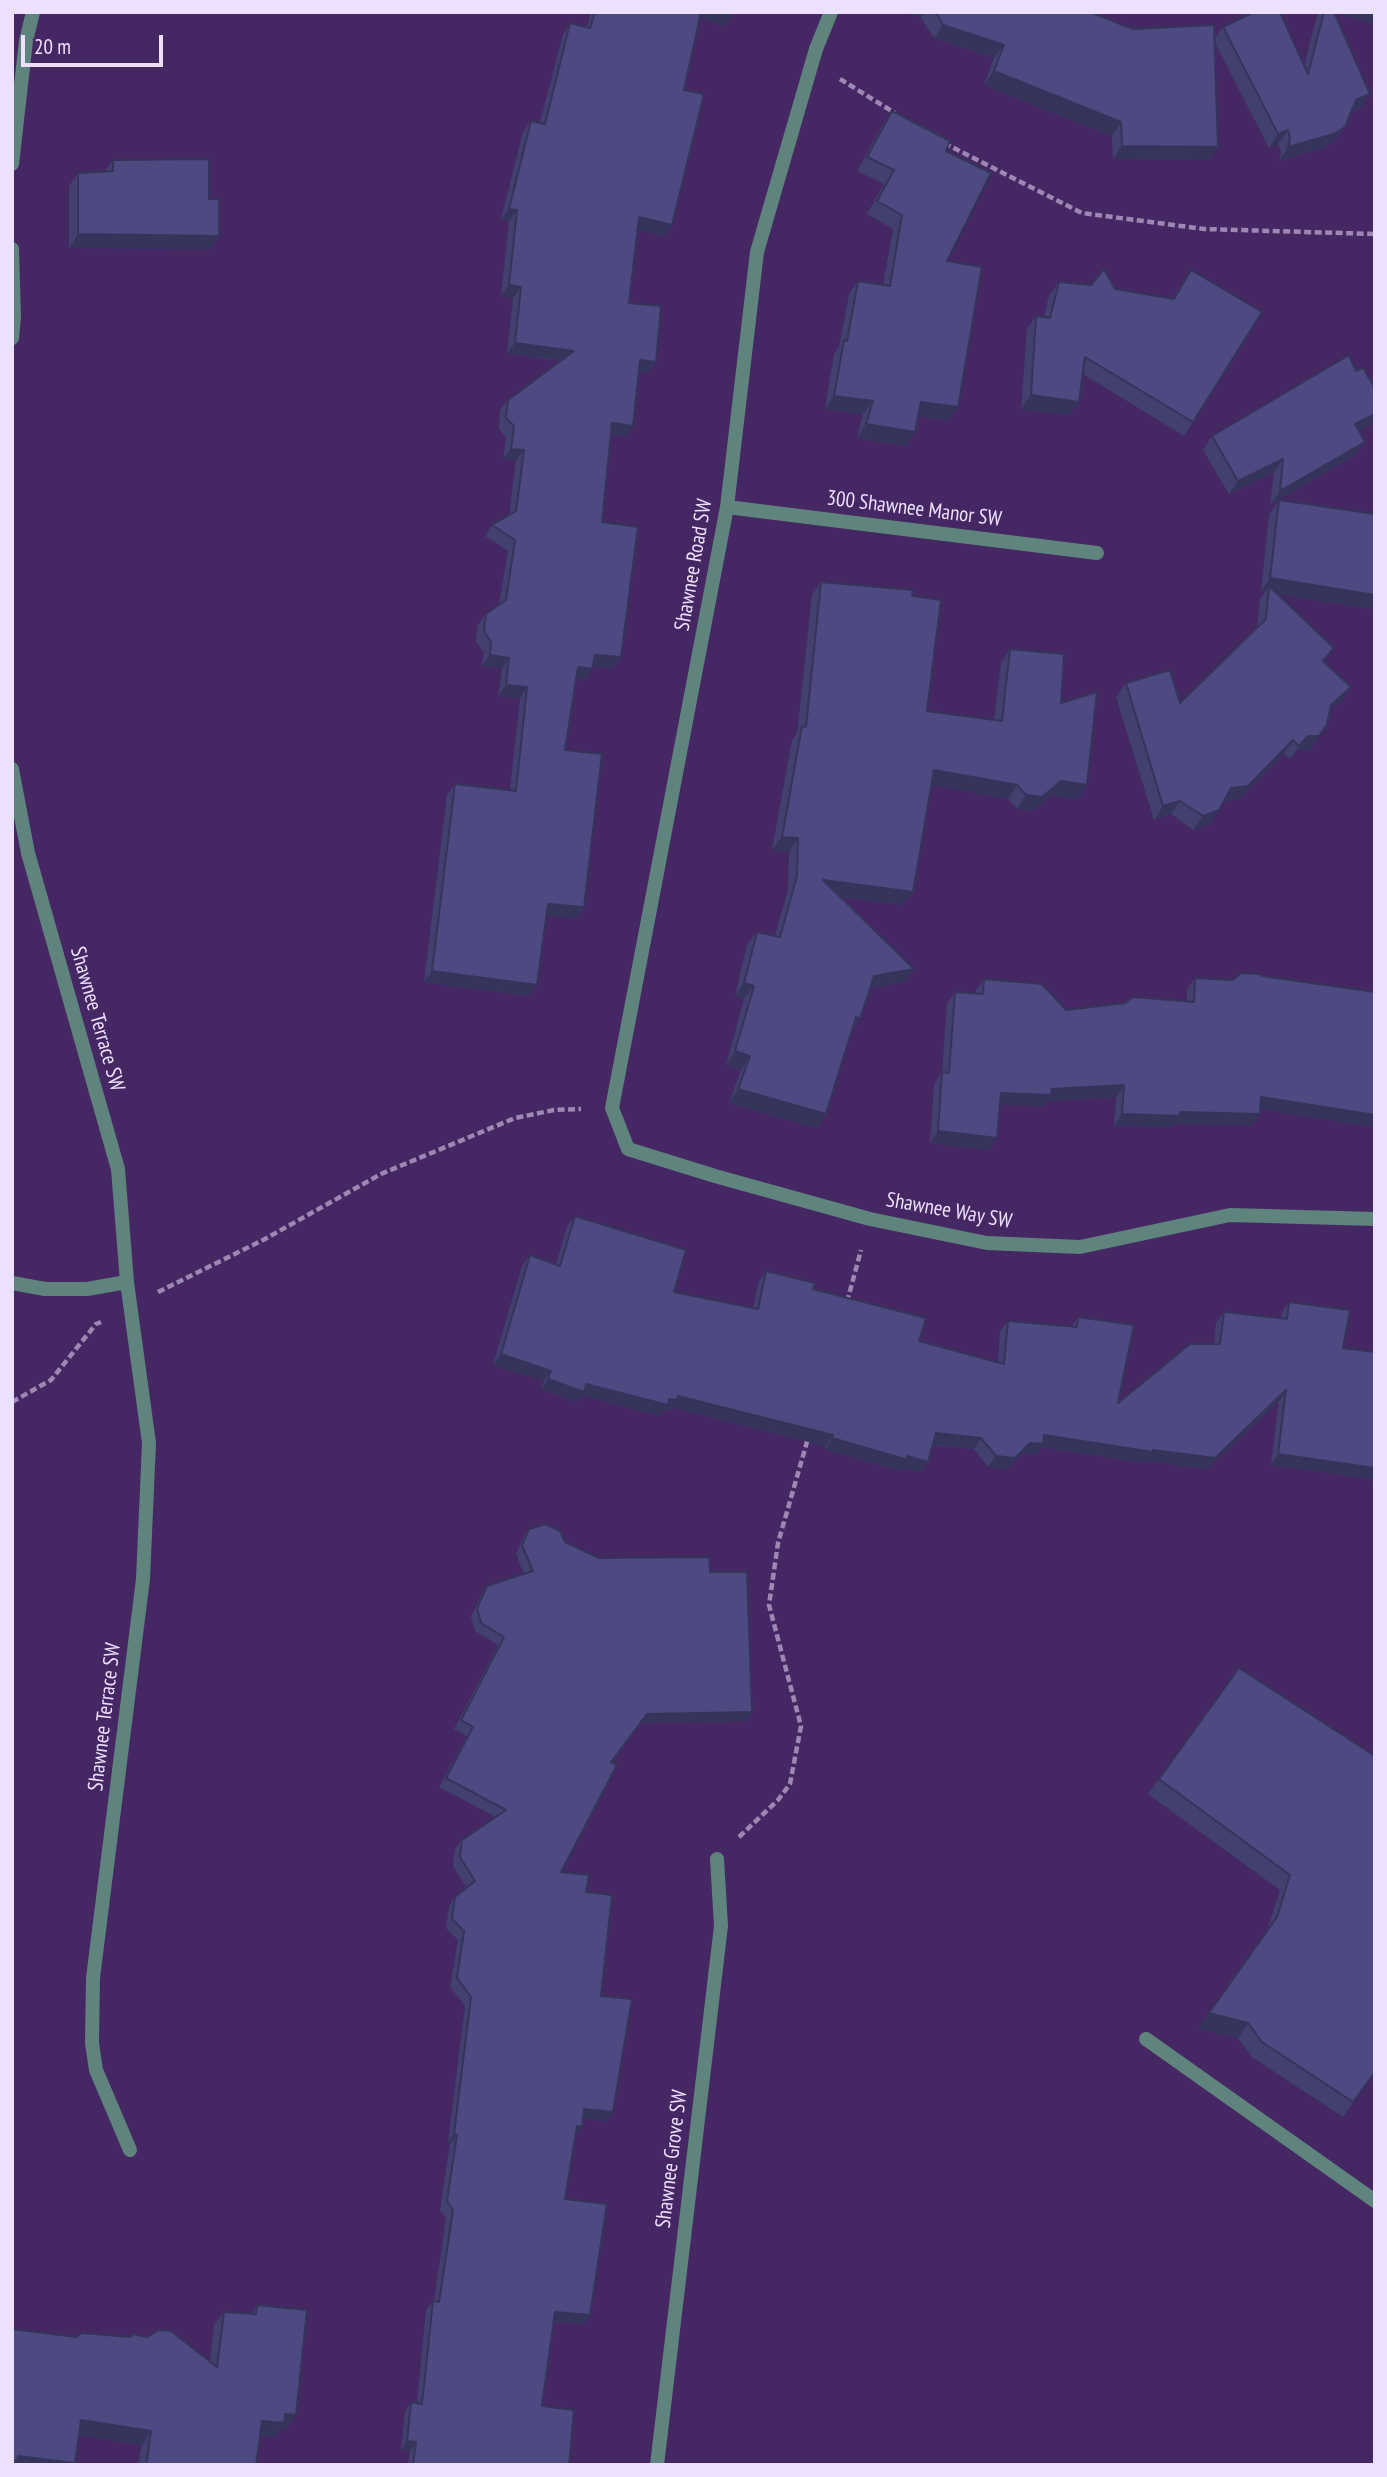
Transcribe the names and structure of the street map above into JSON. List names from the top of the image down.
{
  "streets": {
    "street": [
      "300 Shawnee Manor SW",
      "Shawnee Road SW",
      "Shawnee Terrace SW",
      "Shawnee Way SW",
      "Shawnee Grove SW"
    ]
  },
  "crossings": [
    ["300 Shawnee Manor SW", "Shawnee Road SW"],
    ["Shawnee Road SW", "Shawnee Way SW"]
  ],
  "scale_bar": "20 m"
}
